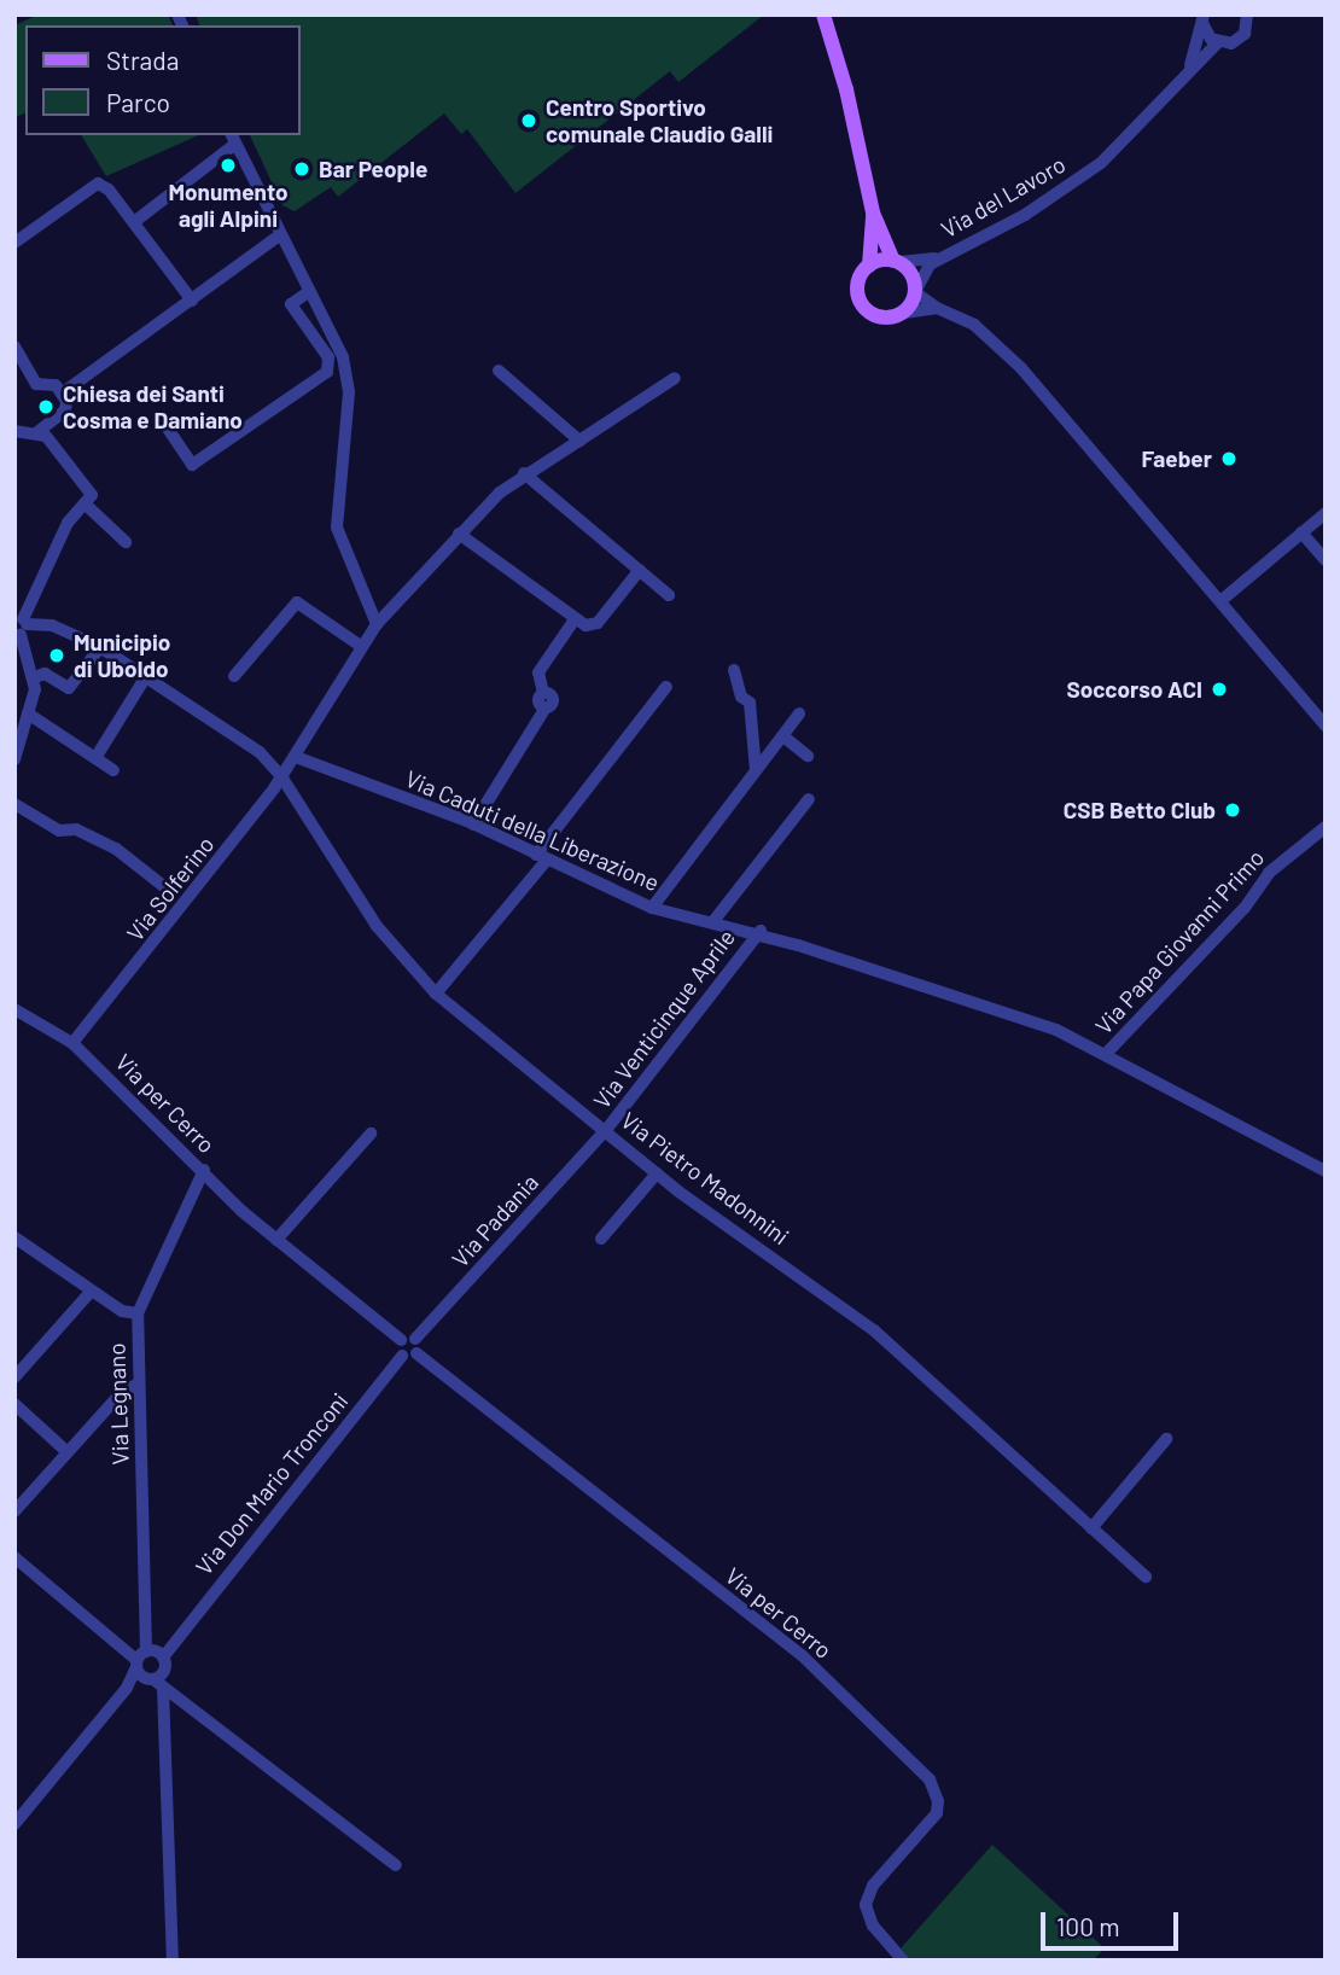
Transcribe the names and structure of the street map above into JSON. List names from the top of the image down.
{
  "streets": {
    "street": [
      "Via del Lavoro",
      "Via Caduti della Liberazione",
      "Via Solferino",
      "Via Papa Giovanni Primo",
      "Via Venticinque Aprile",
      "Via per Cerro",
      "Via Pietro Madonnini",
      "Via Padania",
      "Via Legnano",
      "Via Don Mario Tronconi"
    ]
  },
  "crossings": [
    ["Via Caduti della Liberazione", "Via Solferino"],
    ["Via Caduti della Liberazione", "Via Papa Giovanni Primo"],
    ["Via Caduti della Liberazione", "Via Venticinque Aprile"],
    ["Via Solferino", "Via per Cerro"],
    ["Via Solferino", "Via Pietro Madonnini"],
    ["Via Venticinque Aprile", "Via Pietro Madonnini"],
    ["Via Venticinque Aprile", "Via Padania"],
    ["Via per Cerro", "Via Legnano"],
    ["Via Pietro Madonnini", "Via Padania"],
    ["Via Legnano", "Via Don Mario Tronconi"]
  ],
  "places": [
    "Centro Sportivo comunale Claudio Galli",
    "Monumento agli Alpini",
    "Bar People",
    "Chiesa dei Santi Cosma e Damiano",
    "Faeber",
    "Municipio di Uboldo",
    "Soccorso ACI",
    "CSB Betto Club"
  ],
  "legend": ["Strada", "Parco"],
  "scale_bar": "100 m"
}
